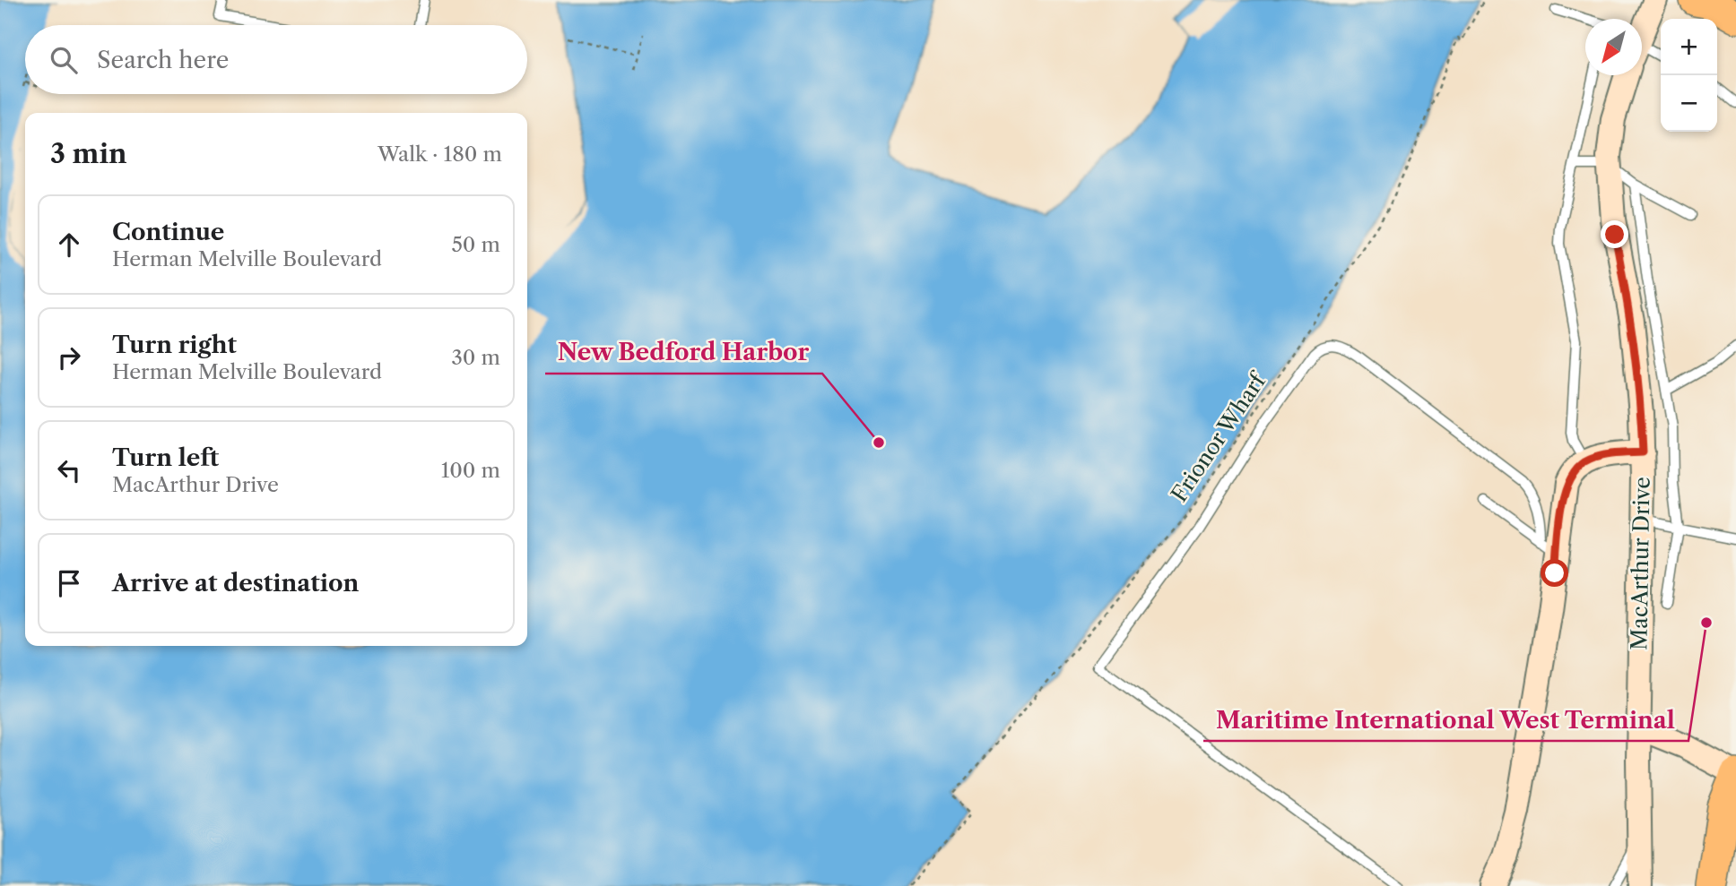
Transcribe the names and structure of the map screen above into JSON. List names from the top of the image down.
{
  "streets": {
    "street": ["MacArthur Drive"],
    "path": ["Frionor Wharf"]
  },
  "places": ["New Bedford Harbor", "Maritime International West Terminal"],
  "north": "bottom left",
  "page": {
    "map_buttons": ["+", "−"],
    "search": "Search here",
    "heading": ["3 min", "Walk · 180 m"],
    "list": [
      ["Continue", "Herman Melville Boulevard", "50 m"],
      ["Turn right", "Herman Melville Boulevard", "30 m"],
      ["Turn left", "MacArthur Drive", "100 m"],
      "Arrive at destination"
    ]
  }
}
